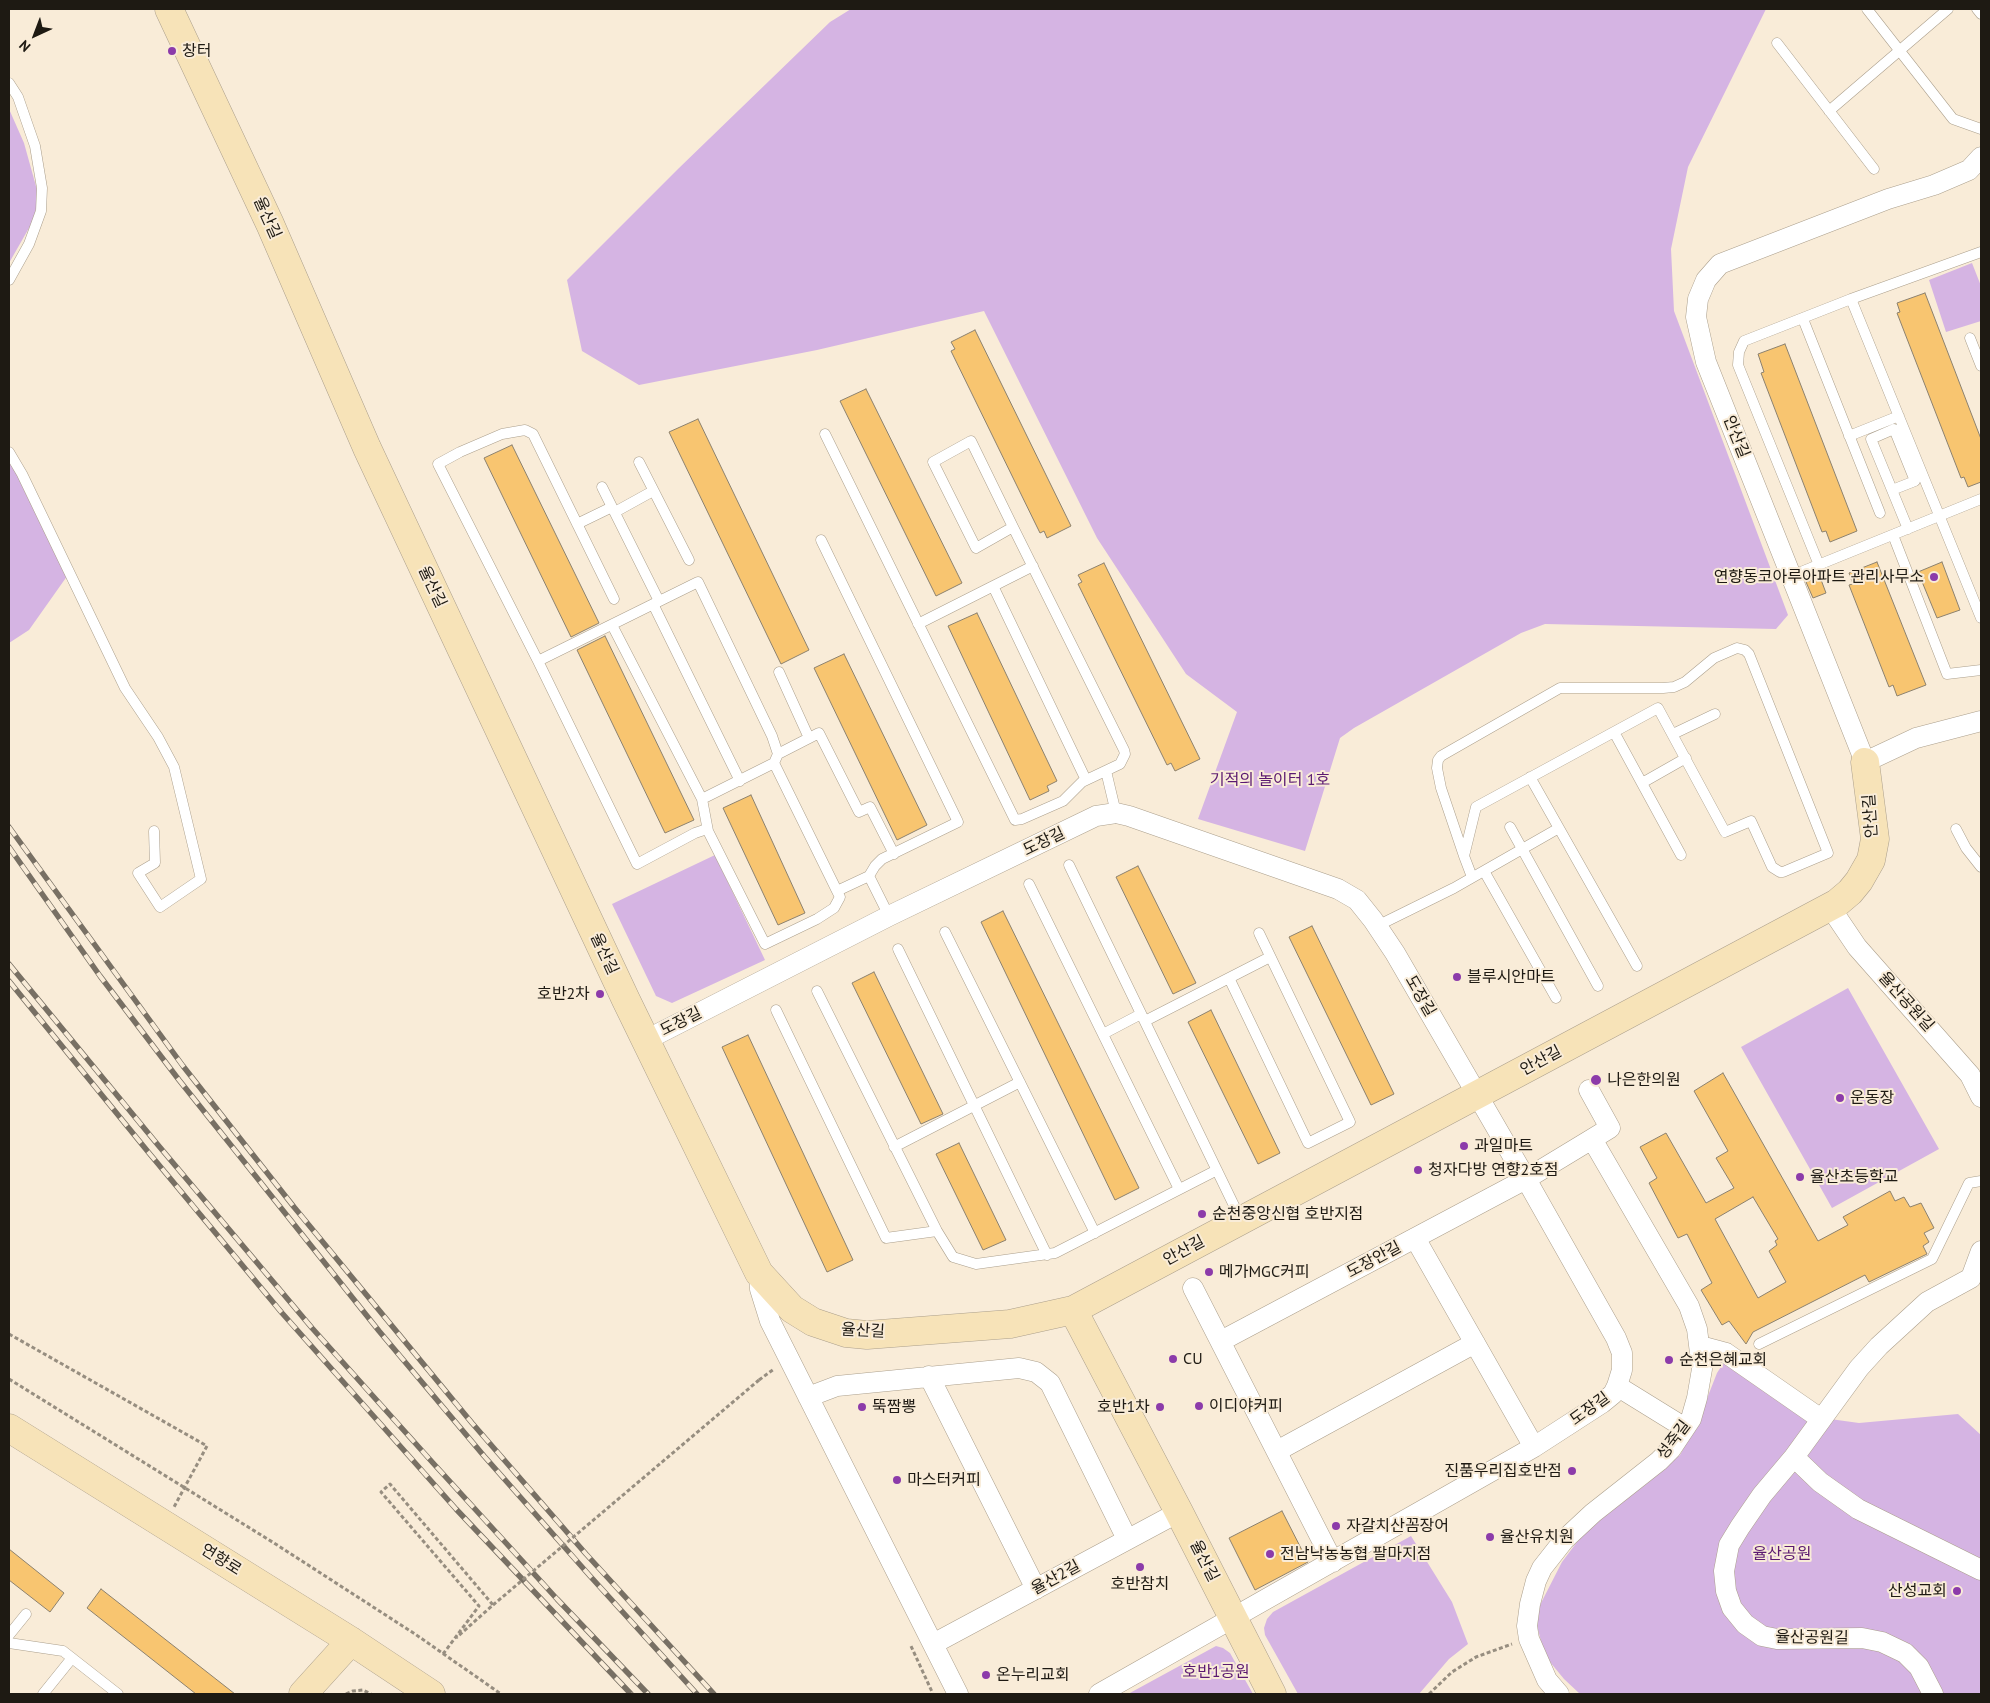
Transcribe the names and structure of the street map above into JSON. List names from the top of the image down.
{
  "streets": {
    "street": [
      "율산길",
      "안산길",
      "도장길",
      "율산공원길",
      "도장안길",
      "성죽길",
      "연향로",
      "율산2길"
    ]
  },
  "crossings": [
    ["율산길", "안산길"],
    ["율산길", "도장길"],
    ["율산길", "율산2길"],
    ["안산길", "도장길"],
    ["안산길", "율산공원길"],
    ["도장길", "도장안길"]
  ],
  "parks": ["기적의 놀이터 1호", "율산공원", "호반1공원"],
  "places": [
    "창터",
    "연향동코아루아파트 관리사무소",
    "블루시안마트",
    "호반2차",
    "나은한의원",
    "운동장",
    "과일마트",
    "청자다방 연향2호점",
    "율산초등학교",
    "순천중앙신협 호반지점",
    "메가MGC커피",
    "CU",
    "순천은혜교회",
    "이디야커피",
    "뚝짬뽕",
    "호반1차",
    "진품우리집호반점",
    "마스터커피",
    "자갈치산꼼장어",
    "율산유치원",
    "전남낙농농협 팔마지점",
    "호반참치",
    "산성교회",
    "온누리교회"
  ],
  "north": "bottom left"
}
